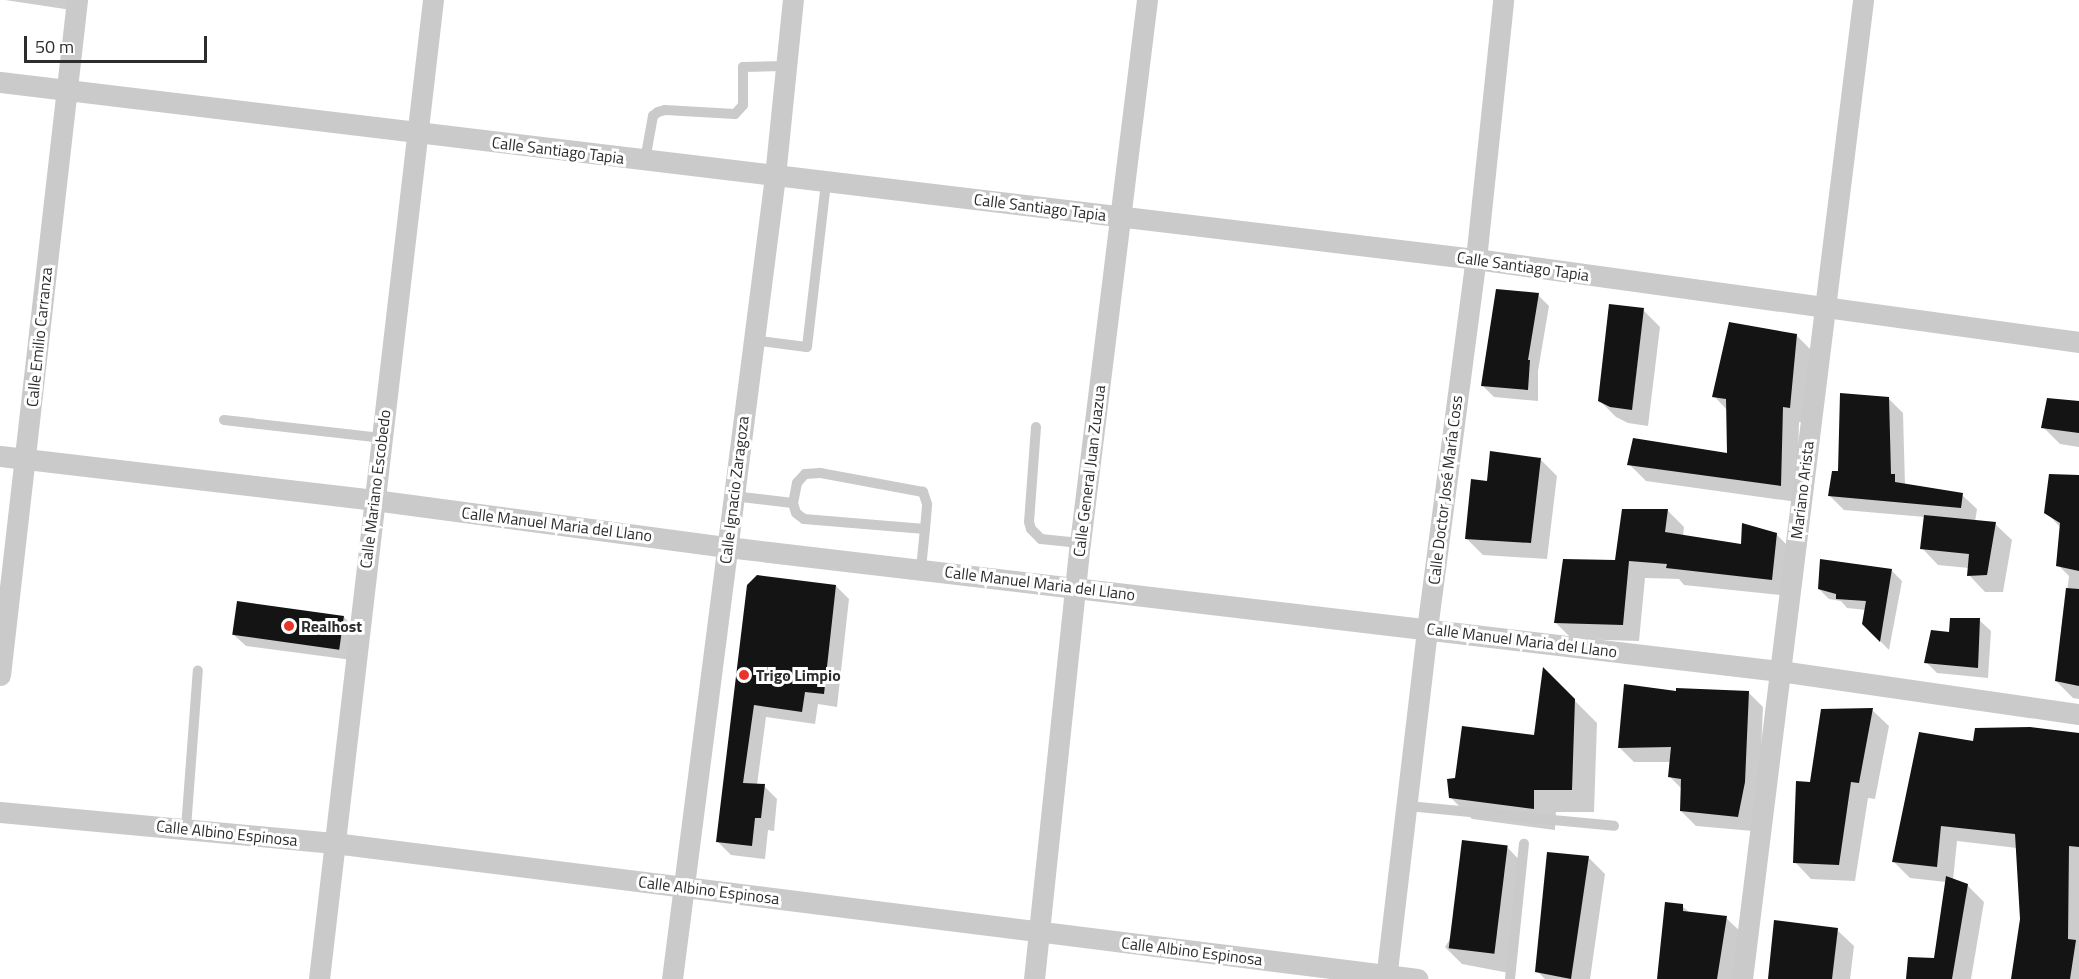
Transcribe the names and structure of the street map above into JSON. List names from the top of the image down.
{
  "streets": {
    "street": [
      "Calle Santiago Tapia",
      "Calle Emilio Carranza",
      "Calle General Juan Zuazua",
      "Calle Mariano Escobedo",
      "Calle Ignacio Zaragoza",
      "Calle Doctor José María Coss",
      "Mariano Arista",
      "Calle Manuel Maria del Llano",
      "Calle Albino Espinosa"
    ]
  },
  "crossings": [
    ["Calle Santiago Tapia", "Calle Emilio Carranza"],
    ["Calle Santiago Tapia", "Calle General Juan Zuazua"],
    ["Calle Santiago Tapia", "Calle Mariano Escobedo"],
    ["Calle Santiago Tapia", "Calle Ignacio Zaragoza"],
    ["Calle Santiago Tapia", "Calle Doctor José María Coss"],
    ["Calle Santiago Tapia", "Mariano Arista"],
    ["Calle Emilio Carranza", "Calle Manuel Maria del Llano"],
    ["Calle General Juan Zuazua", "Calle Manuel Maria del Llano"],
    ["Calle General Juan Zuazua", "Calle Albino Espinosa"],
    ["Calle Mariano Escobedo", "Calle Manuel Maria del Llano"],
    ["Calle Mariano Escobedo", "Calle Albino Espinosa"],
    ["Calle Ignacio Zaragoza", "Calle Manuel Maria del Llano"],
    ["Calle Ignacio Zaragoza", "Calle Albino Espinosa"],
    ["Calle Doctor José María Coss", "Calle Manuel Maria del Llano"],
    ["Calle Doctor José María Coss", "Calle Albino Espinosa"],
    ["Mariano Arista", "Calle Manuel Maria del Llano"]
  ],
  "places": ["Realhost", "Trigo Limpio"],
  "scale_bar": "50 m"
}
